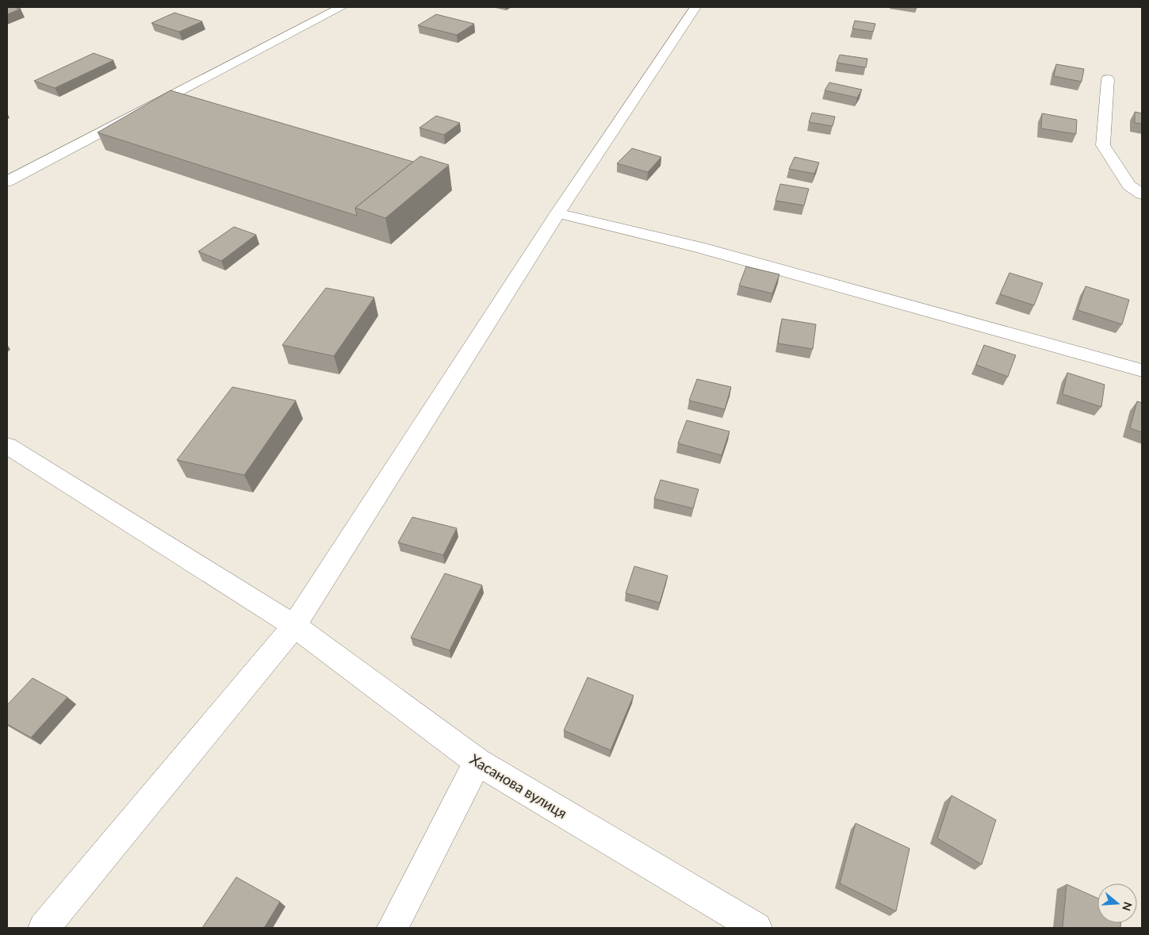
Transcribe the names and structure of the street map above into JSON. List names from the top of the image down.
{
  "streets": {
    "street": ["Хасанова вулиця"]
  },
  "north": "right"
}
